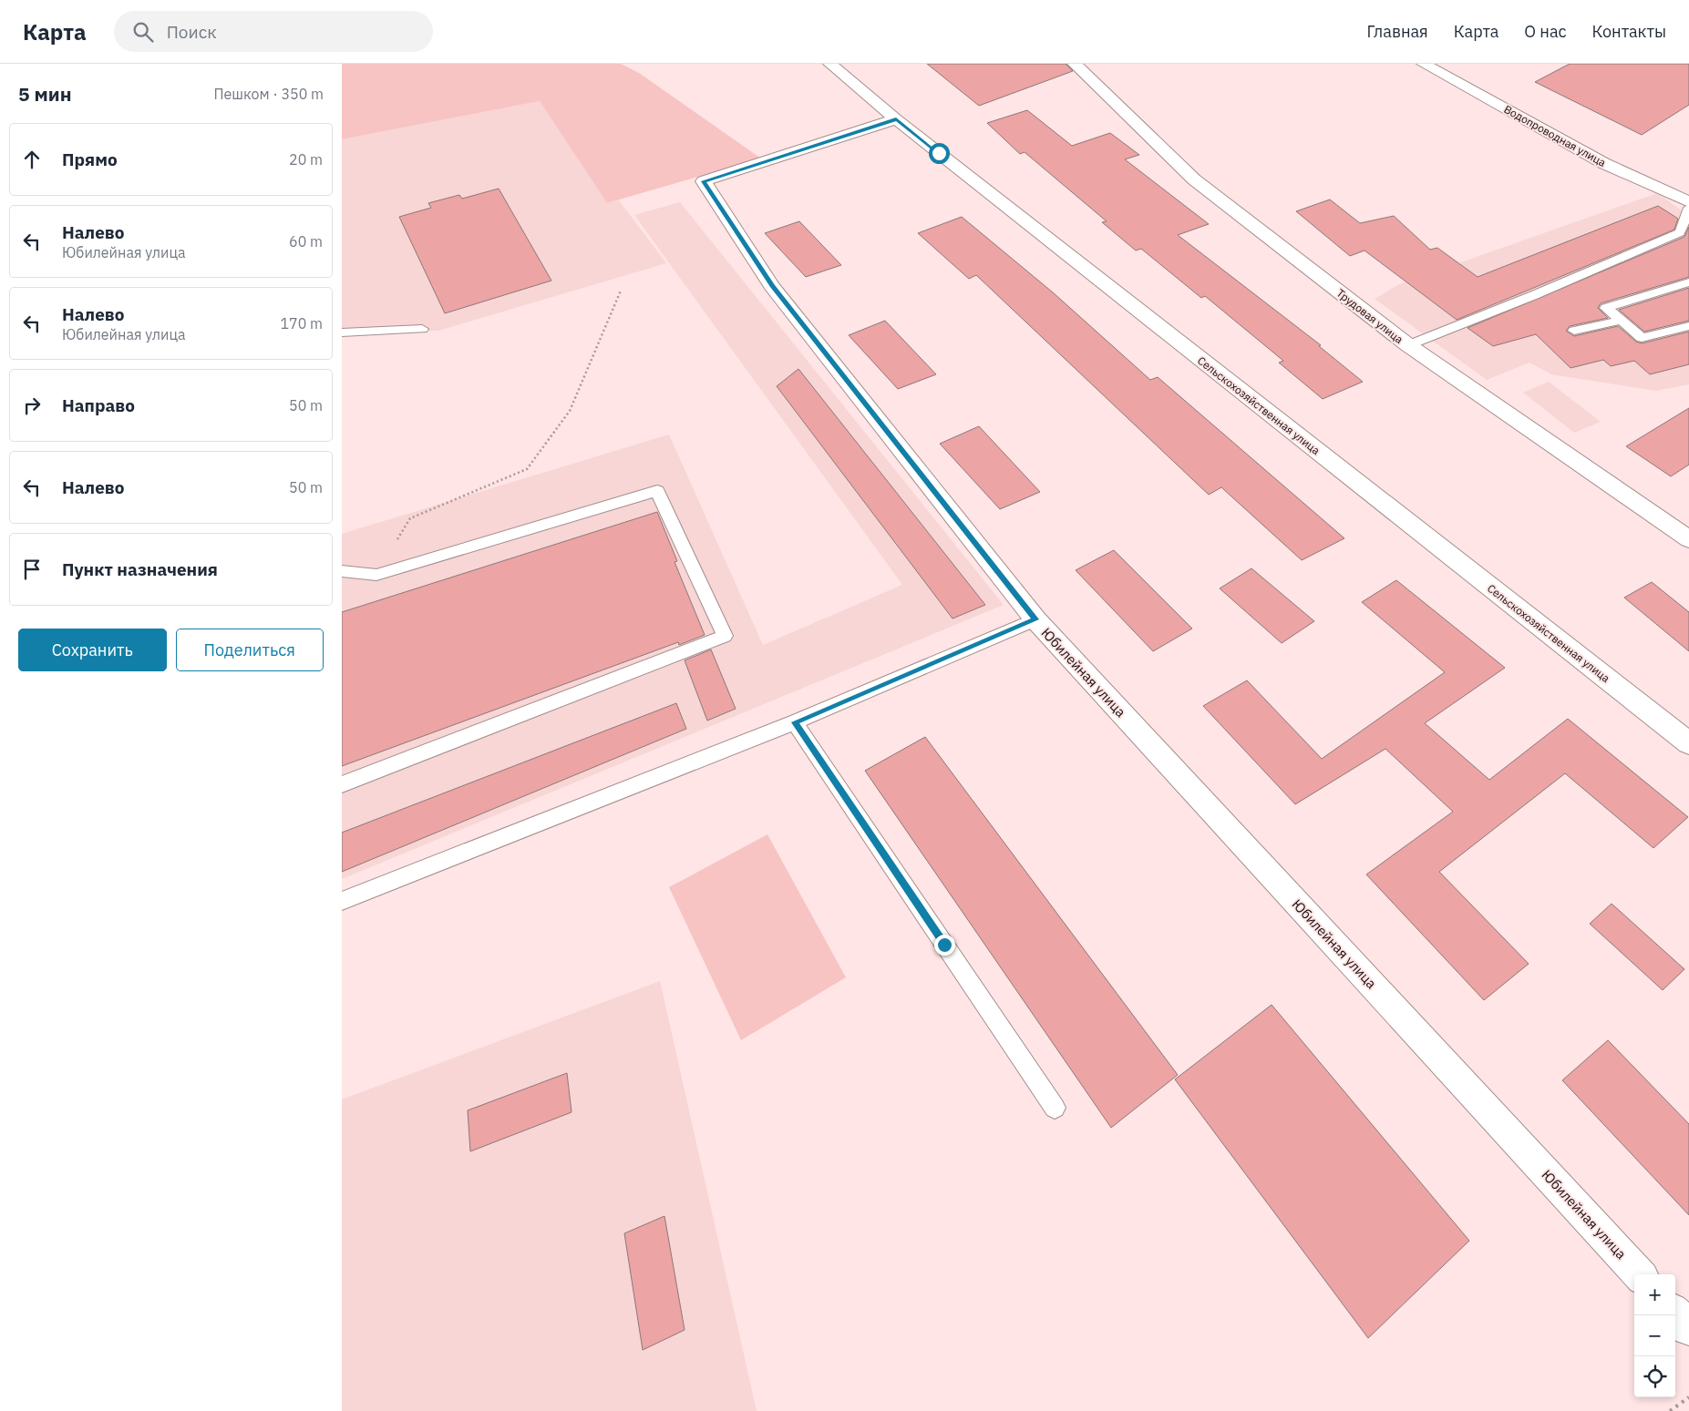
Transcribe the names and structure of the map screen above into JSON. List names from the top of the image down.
{
  "streets": {
    "street": [
      "Водопроводная улица",
      "Трудовая улица",
      "Сельскохозяйственная улица",
      "Юбилейная улица"
    ]
  },
  "crossings": [
    ["Сельскохозяйственная улица", "Юбилейная улица"]
  ],
  "page": {
    "header": "Карта",
    "search": "Поиск",
    "nav": [
      "Главная",
      "Карта",
      "О нас",
      "Контакты"
    ],
    "heading": ["5 мин", "Пешком · 350 m"],
    "list": [
      ["Прямо", "20 m"],
      ["Налево", "Юбилейная улица", "60 m"],
      ["Налево", "Юбилейная улица", "170 m"],
      ["Направо", "50 m"],
      ["Налево", "50 m"],
      "Пункт назначения"
    ],
    "buttons": ["Сохранить", "Поделиться"],
    "map_buttons": ["+", "−"]
  }
}
